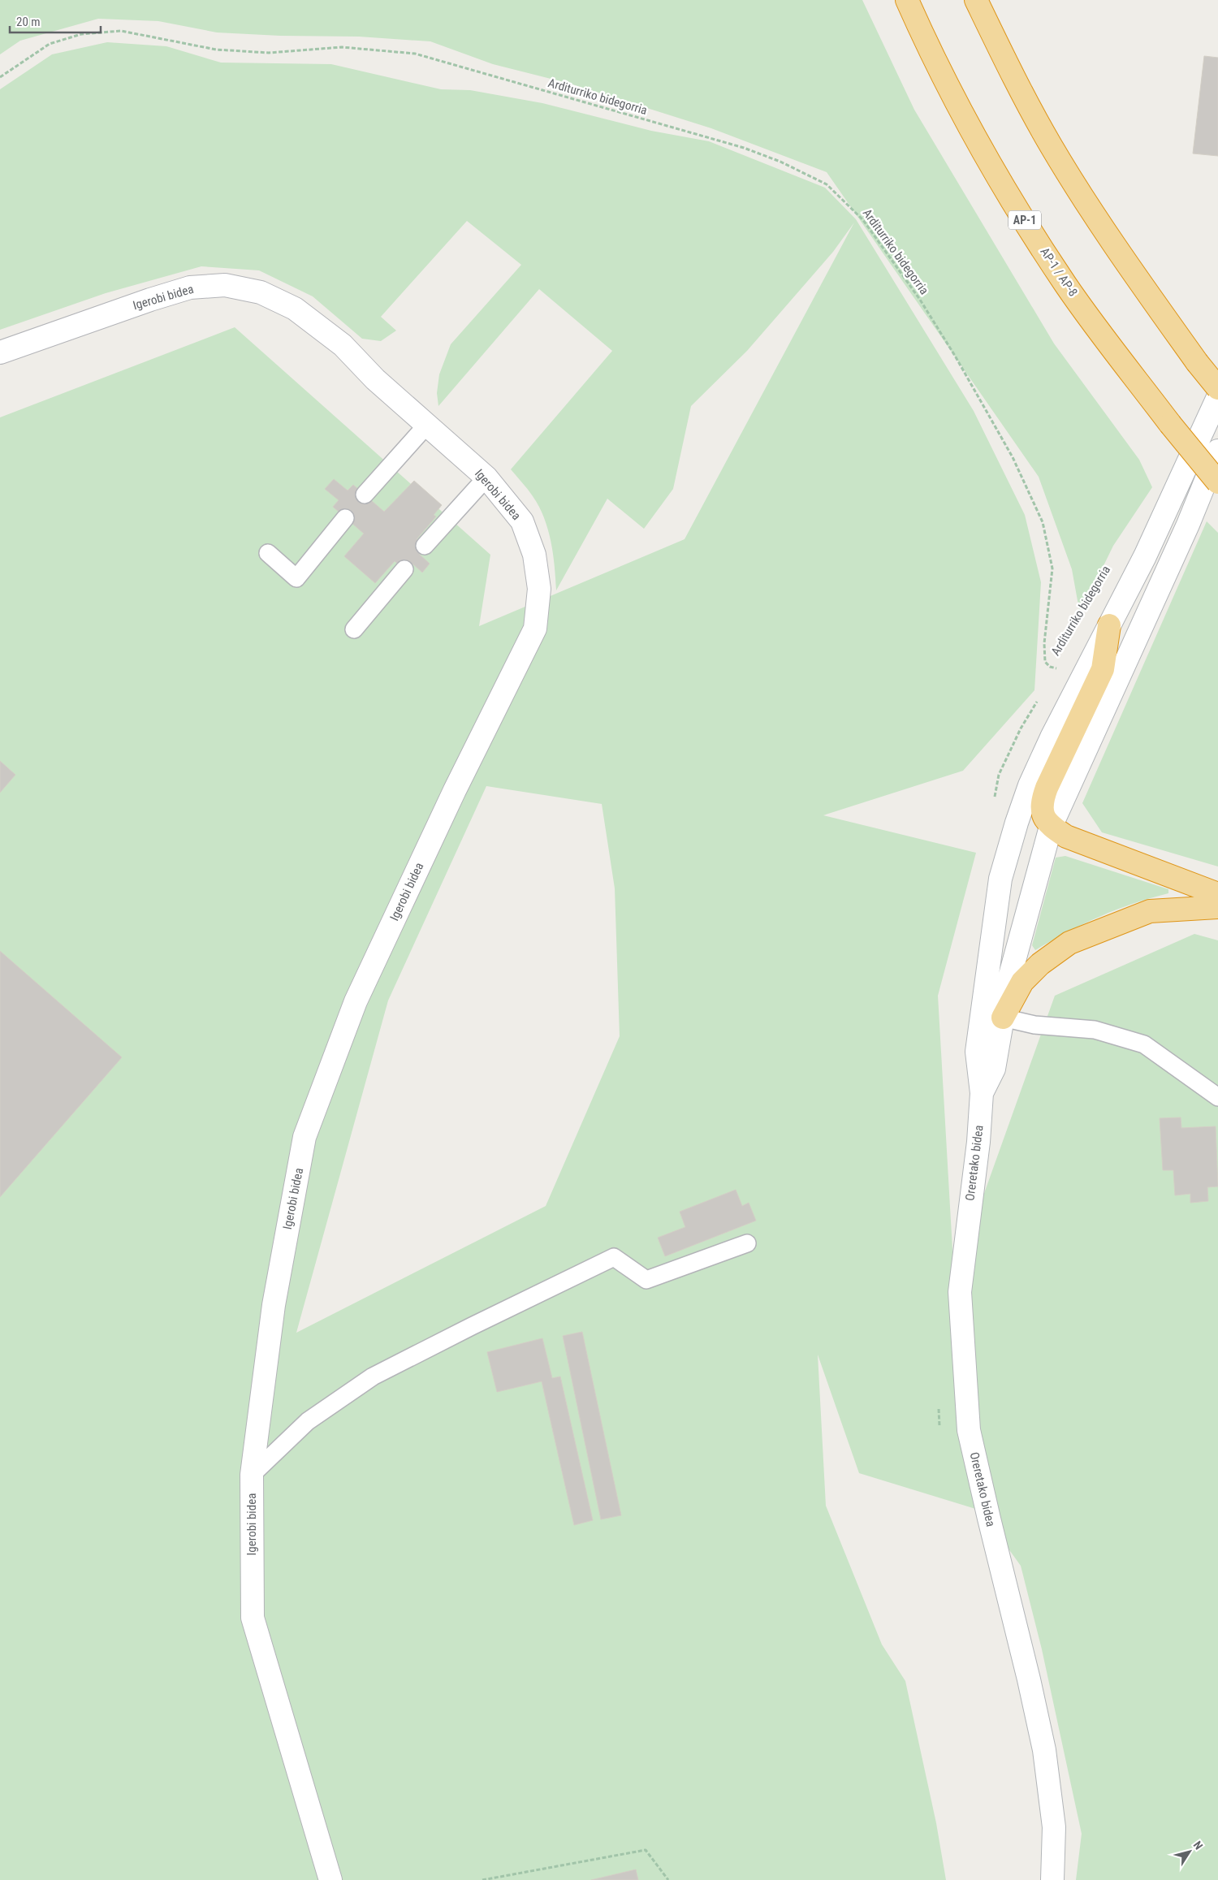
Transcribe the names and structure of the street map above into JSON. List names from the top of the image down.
{
  "streets": {
    "highway": ["AP-1", "AP-1 / AP-8"],
    "main road": ["Igerobi bidea", "Oreretako bidea"],
    "path": ["Arditurriko bidegorria"]
  },
  "scale_bar": "20 m",
  "north": "top right"
}
